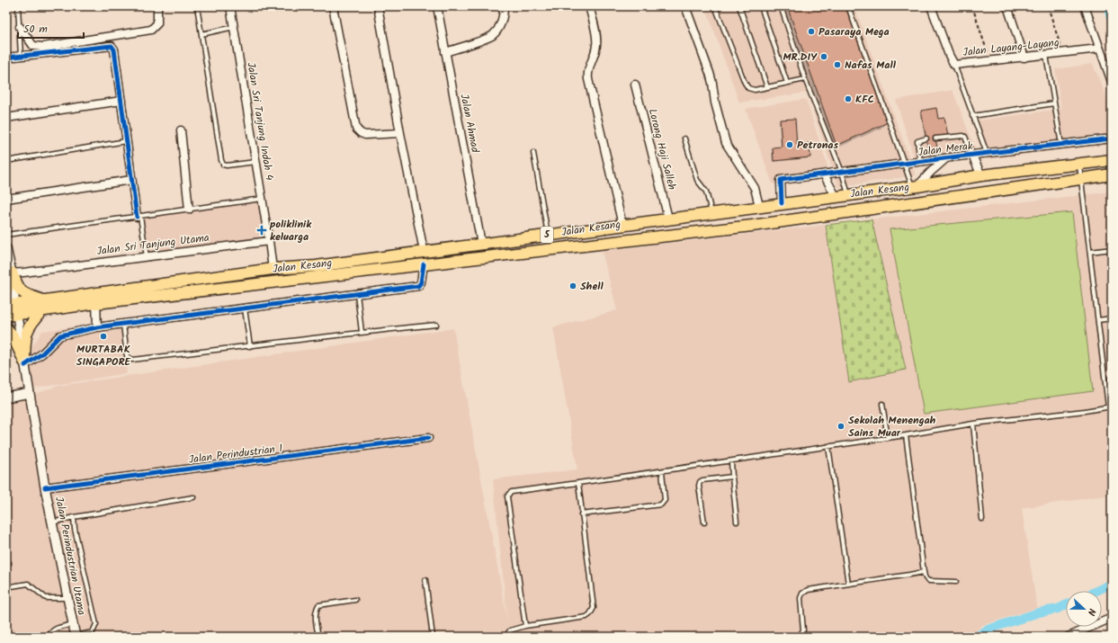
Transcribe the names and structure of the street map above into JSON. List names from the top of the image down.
{
  "streets": {
    "main road": ["Jalan Kesang", "5"],
    "street": [
      "Jalan Layang-Layang",
      "Jalan Sri Tanjung Indah 4",
      "Jalan Ahmad",
      "Lorong Haji Salleh",
      "Jalan Merak",
      "Jalan Sri Tanjung Utama",
      "Jalan Perindustrian 1",
      "Jalan Perindustrian Utama"
    ]
  },
  "crossings": [
    ["Jalan Layang-Layang", "Jalan Merak"],
    ["Jalan Sri Tanjung Indah 4", "Jalan Sri Tanjung Utama"],
    ["Jalan Ahmad", "Jalan Kesang"],
    ["Lorong Haji Salleh", "Jalan Kesang"],
    ["Jalan Merak", "Jalan Kesang"],
    ["Jalan Kesang", "Jalan Perindustrian Utama"],
    ["Jalan Sri Tanjung Utama", "Jalan Perindustrian Utama"],
    ["Jalan Perindustrian 1", "Jalan Perindustrian Utama"]
  ],
  "places": {
    "other": [
      "Pasaraya Mega",
      "MR.DIY",
      "Nafas Mall",
      "KFC",
      "Petronas",
      "Shell",
      "MURTABAK SINGAPORE",
      "Sekolah Menengah Sains Muar"
    ],
    "health": ["poliklinik keluarga"]
  },
  "scale_bar": "50 m",
  "north": "right"
}
